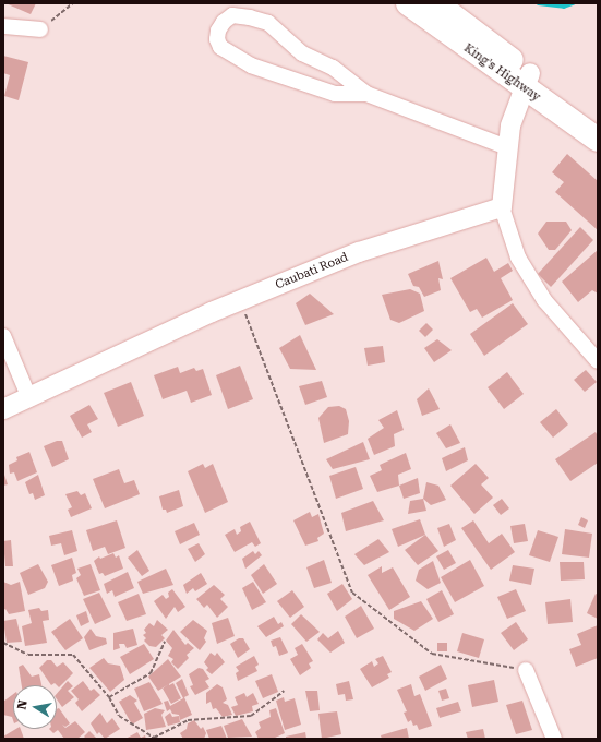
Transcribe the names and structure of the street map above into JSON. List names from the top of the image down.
{
  "streets": {
    "highway": ["King's Highway"],
    "street": ["Caubati Road"]
  },
  "north": "left"
}
